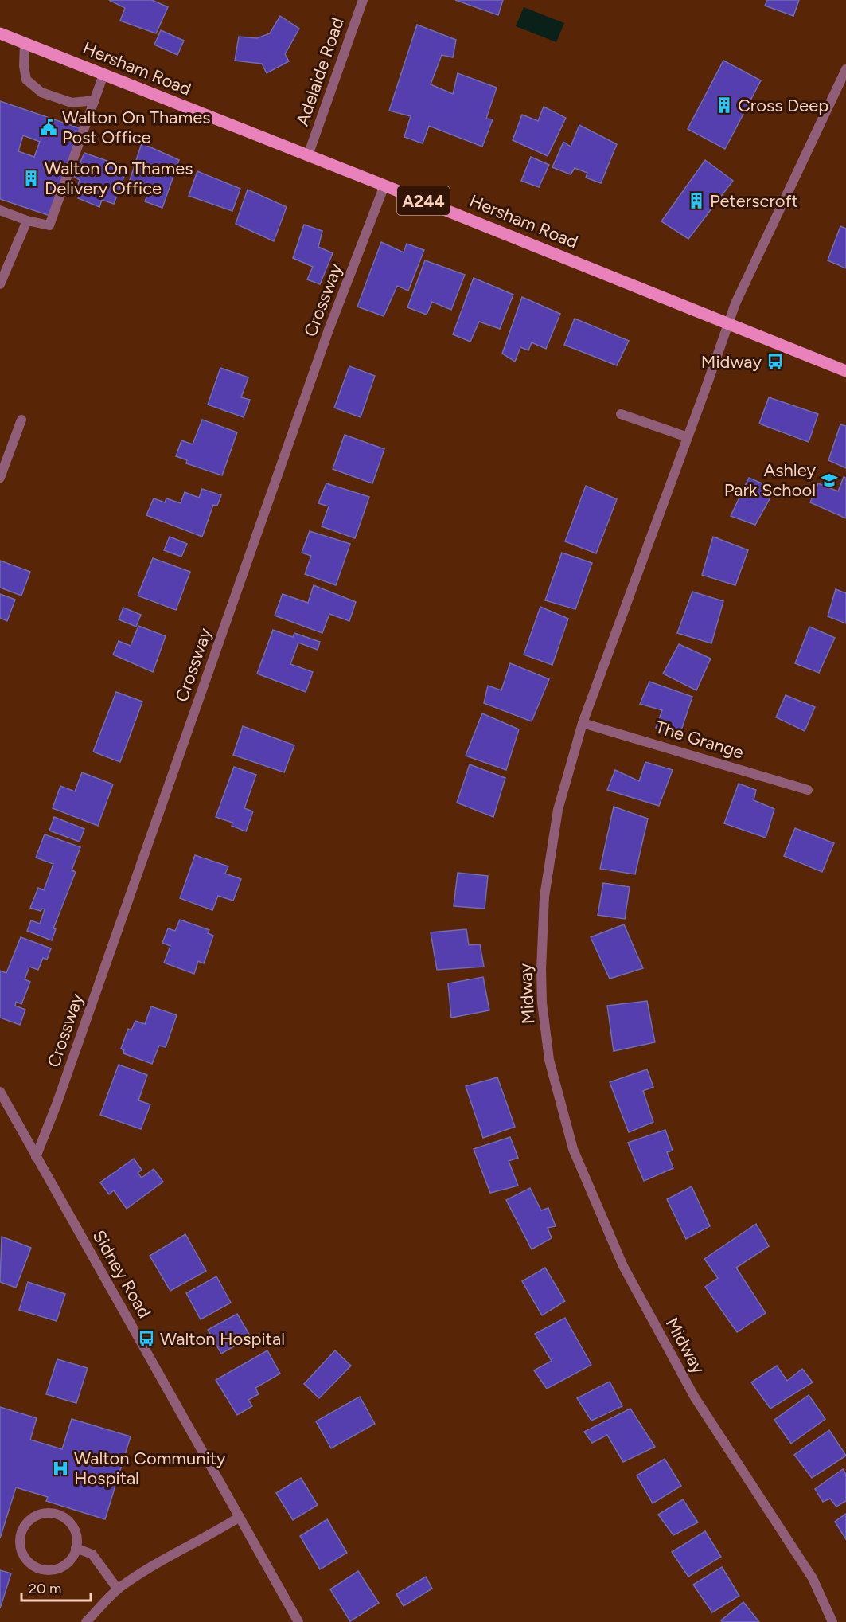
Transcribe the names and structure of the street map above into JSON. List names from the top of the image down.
{
  "streets": {
    "main road": ["Hersham Road", "A244"],
    "street": [
      "Adelaide Road",
      "Crossway",
      "The Grange",
      "Midway",
      "Sidney Road"
    ]
  },
  "crossings": [
    ["Hersham Road", "Adelaide Road"],
    ["Hersham Road", "Crossway"],
    ["Hersham Road", "Midway"],
    ["Crossway", "Sidney Road"],
    ["The Grange", "Midway"]
  ],
  "places": {
    "building": ["Cross Deep", "Walton On Thames Delivery Office", "Peterscroft"],
    "public building": ["Walton On Thames Post Office"],
    "bus stop": ["Midway", "Walton Hospital"],
    "school or university": ["Ashley Park School"],
    "hospital": ["Walton Community Hospital"]
  },
  "scale_bar": "20 m"
}
